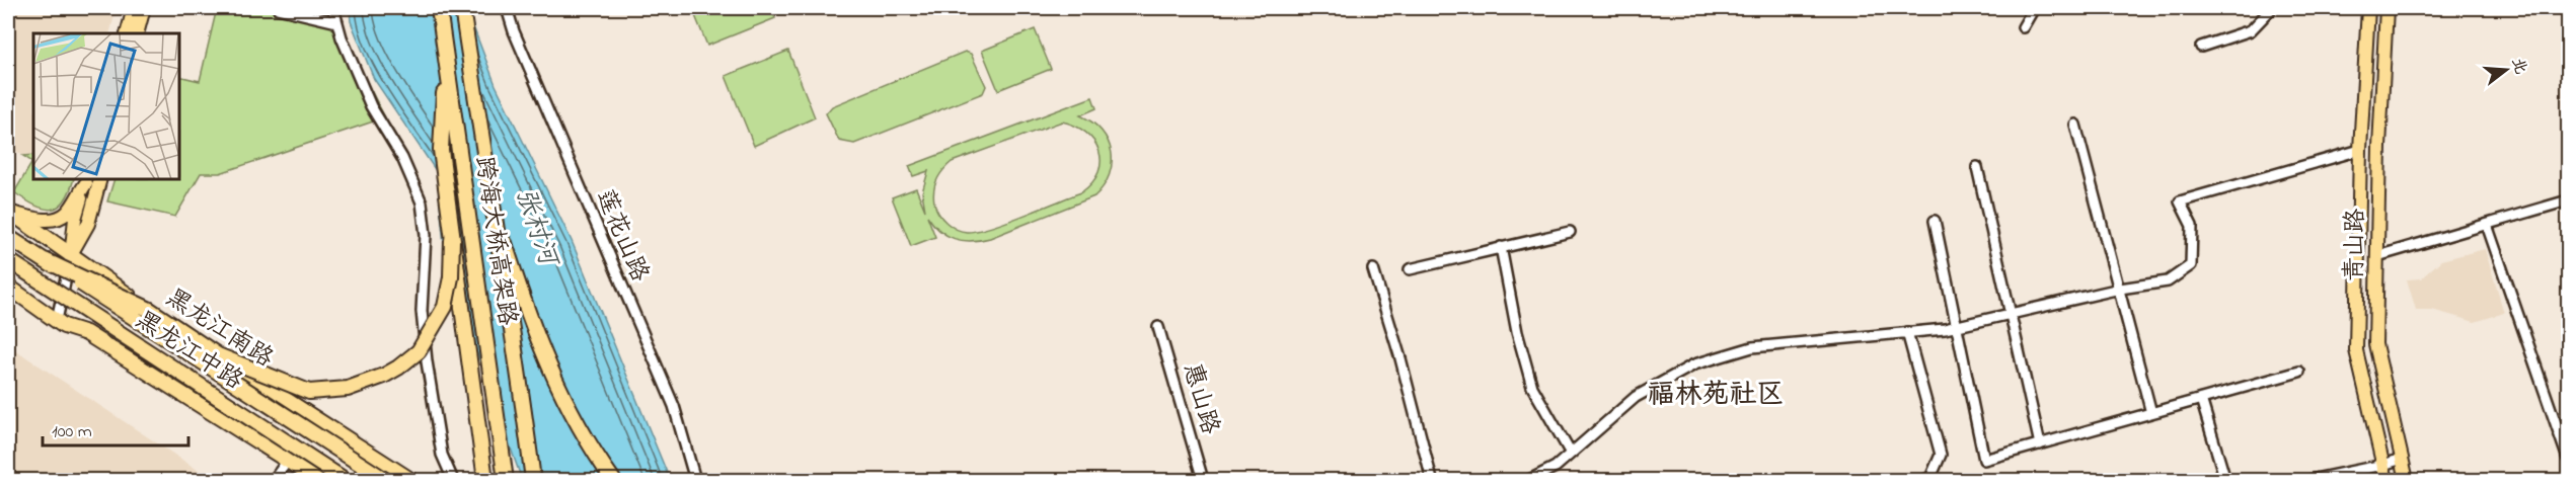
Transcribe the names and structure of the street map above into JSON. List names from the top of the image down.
{
  "streets": {
    "highway": ["跨海大桥高架路", "黑龙江南路", "黑龙江中路"],
    "main road": ["青山路"],
    "street": ["莲花山路", "惠山路"]
  },
  "districts": ["福林苑社区"],
  "water": ["张村河"],
  "scale_bar": "100 m",
  "north": "right"
}
